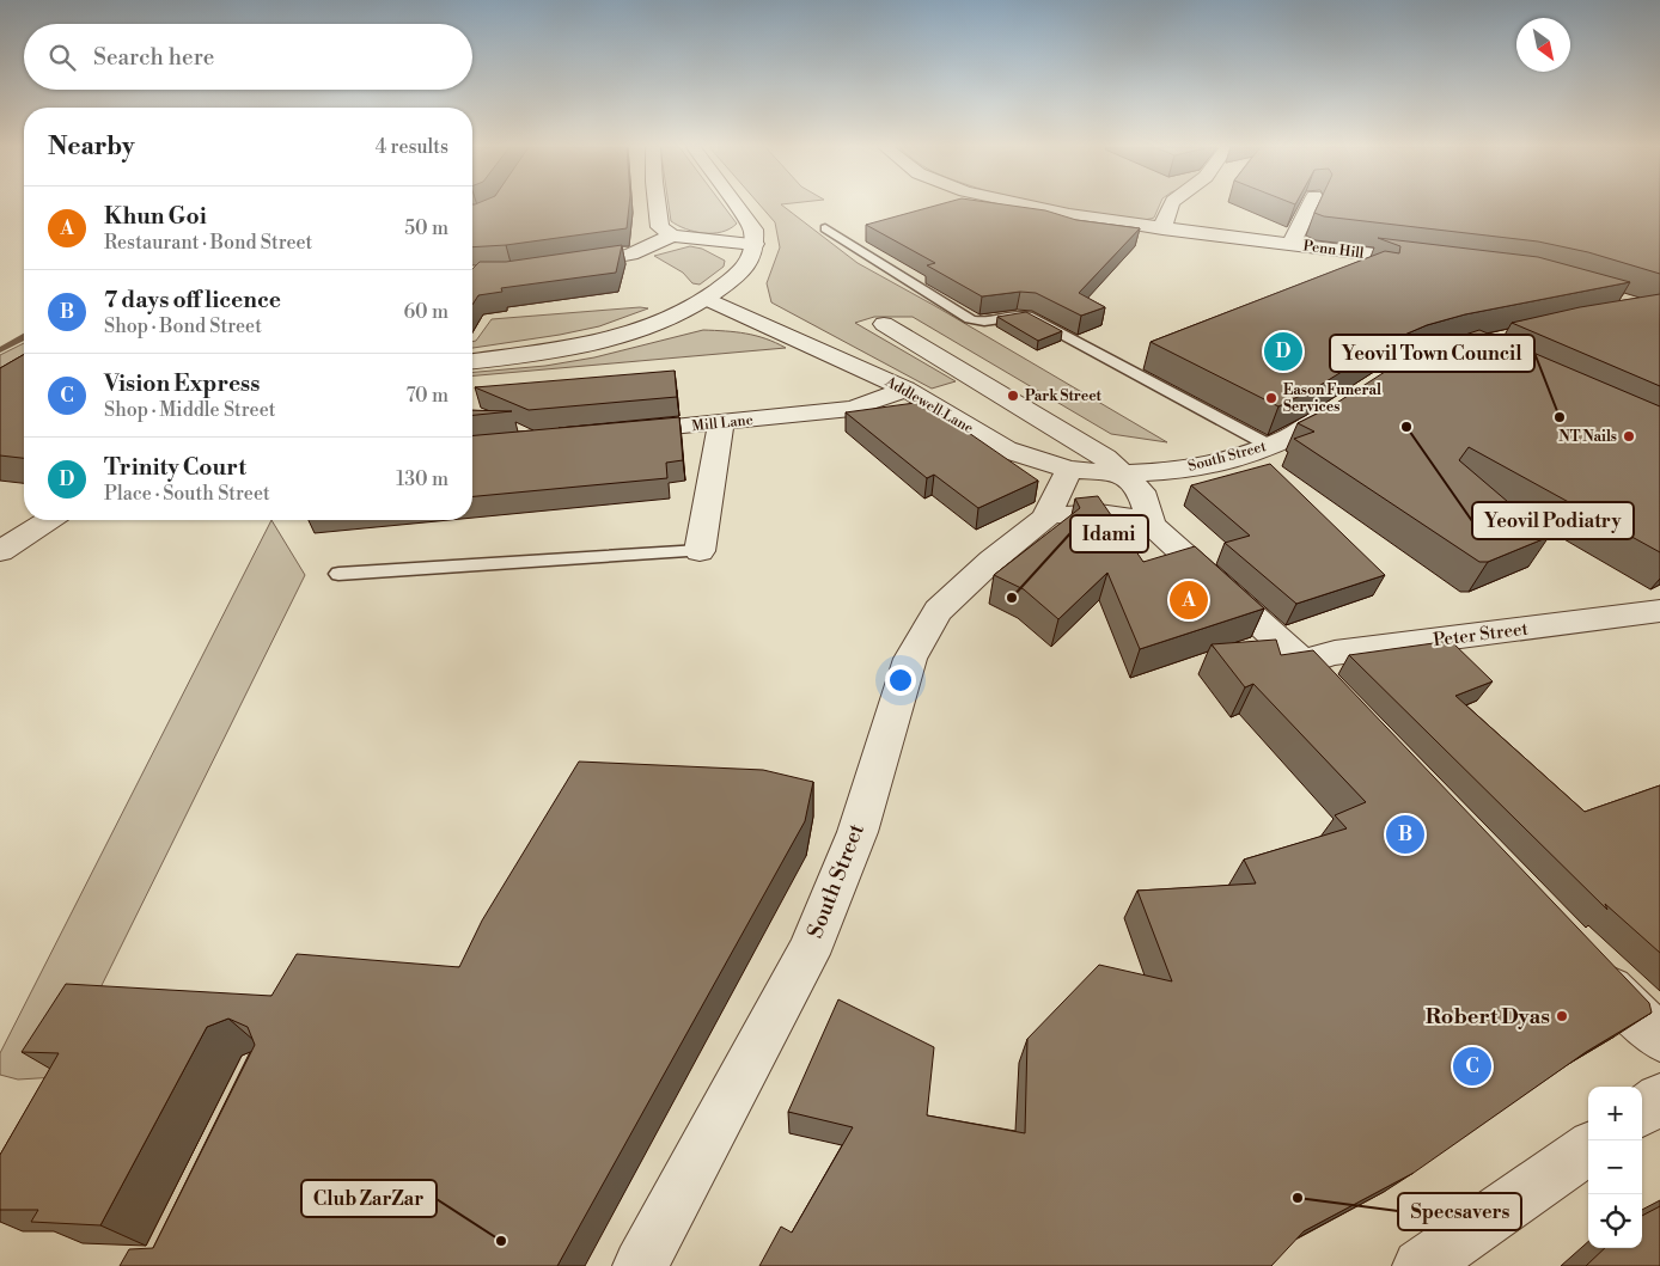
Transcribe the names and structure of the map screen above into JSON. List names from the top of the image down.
{
  "streets": {
    "street": [
      "Penn Hill",
      "Addlewell Lane",
      "Mill Lane",
      "South Street",
      "Peter Street"
    ]
  },
  "crossings": [
    ["Addlewell Lane", "Mill Lane"],
    ["Addlewell Lane", "South Street"]
  ],
  "places": [
    "Park Street",
    "Eason Funeral Services",
    "Yeovil Town Council",
    "Yeovil Podiatry",
    "NT Nails",
    "Idami",
    "Robert Dyas",
    "Specsavers",
    "Club ZarZar"
  ],
  "north": "bottom right",
  "page": {
    "search": "Search here",
    "heading": ["Nearby", "4 results"],
    "list": [
      {
        "mark": "A",
        "name": "Khun Goi",
        "note": "Restaurant · Bond Street",
        "value": "50 m"
      },
      {
        "mark": "B",
        "name": "7 days off licence",
        "note": "Shop · Bond Street",
        "value": "60 m"
      },
      {
        "mark": "C",
        "name": "Vision Express",
        "note": "Shop · Middle Street",
        "value": "70 m"
      },
      {
        "mark": "D",
        "name": "Trinity Court",
        "note": "Place · South Street",
        "value": "130 m"
      }
    ],
    "pins": [
      "D",
      "A",
      "B",
      "C"
    ],
    "map_buttons": ["+", "−"]
  }
}
